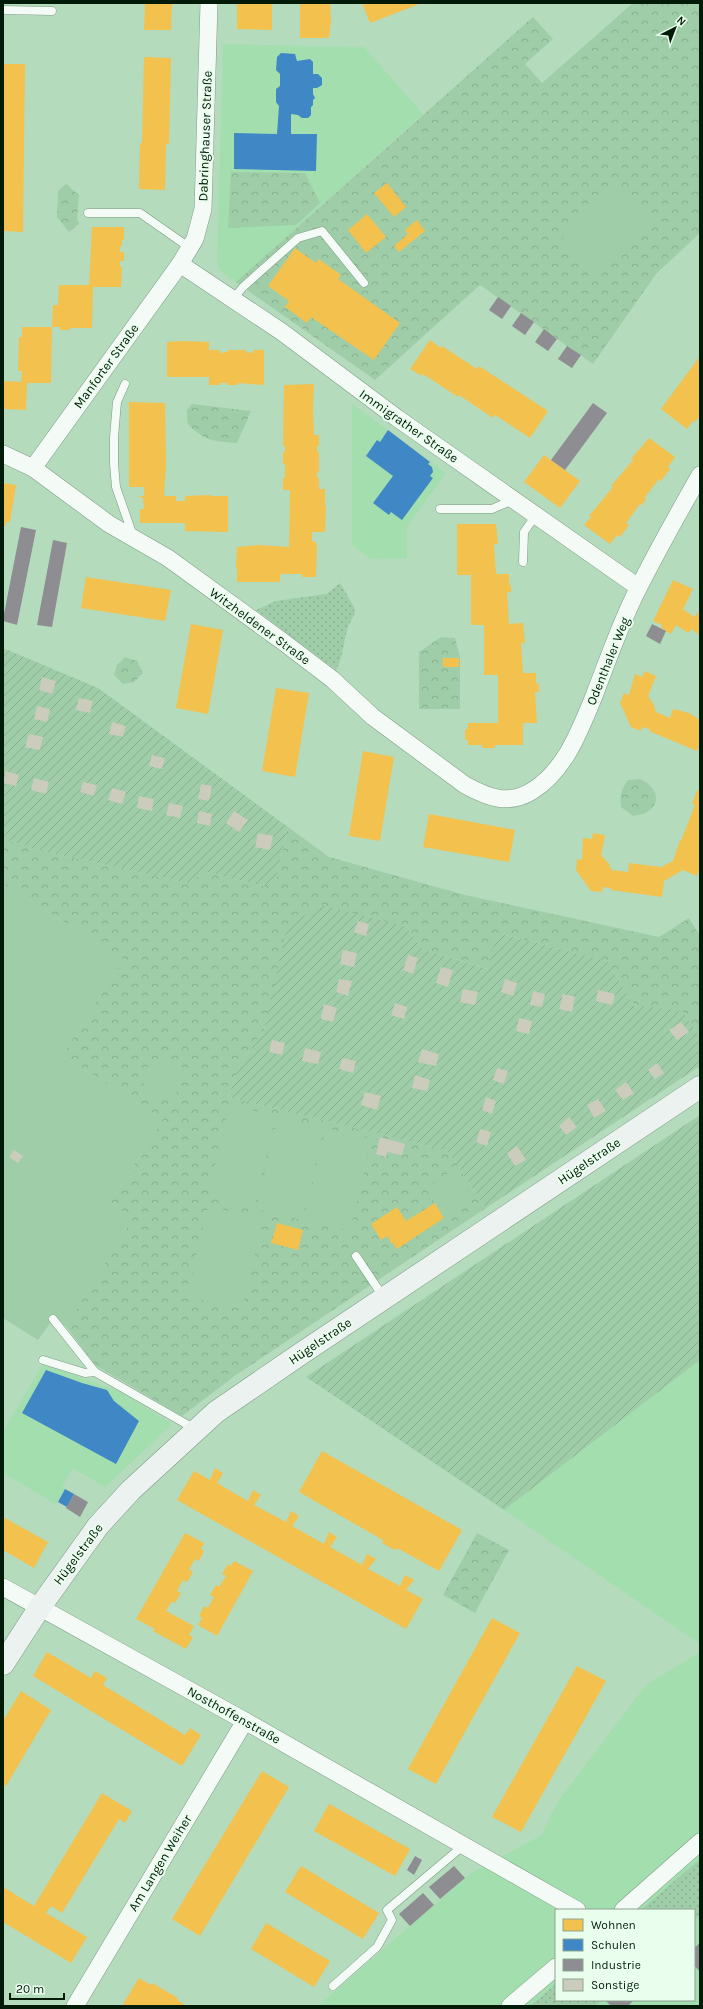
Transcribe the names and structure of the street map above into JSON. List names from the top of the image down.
{
  "streets": {
    "street": [
      "Dabringhauser Straße",
      "Manforter Straße",
      "Immigrather Straße",
      "Witzheldener Straße",
      "Odenthaler Weg",
      "Hügelstraße",
      "Nosthoffenstraße",
      "Am Langen Weiher"
    ]
  },
  "crossings": [
    ["Dabringhauser Straße", "Manforter Straße"],
    ["Dabringhauser Straße", "Immigrather Straße"],
    ["Manforter Straße", "Immigrather Straße"],
    ["Manforter Straße", "Witzheldener Straße"],
    ["Immigrather Straße", "Odenthaler Weg"],
    ["Witzheldener Straße", "Odenthaler Weg"],
    ["Hügelstraße", "Nosthoffenstraße"],
    ["Nosthoffenstraße", "Am Langen Weiher"]
  ],
  "legend": [
    "Wohnen",
    "Schulen",
    "Industrie",
    "Sonstige"
  ],
  "scale_bar": "20 m",
  "north": "top right"
}
